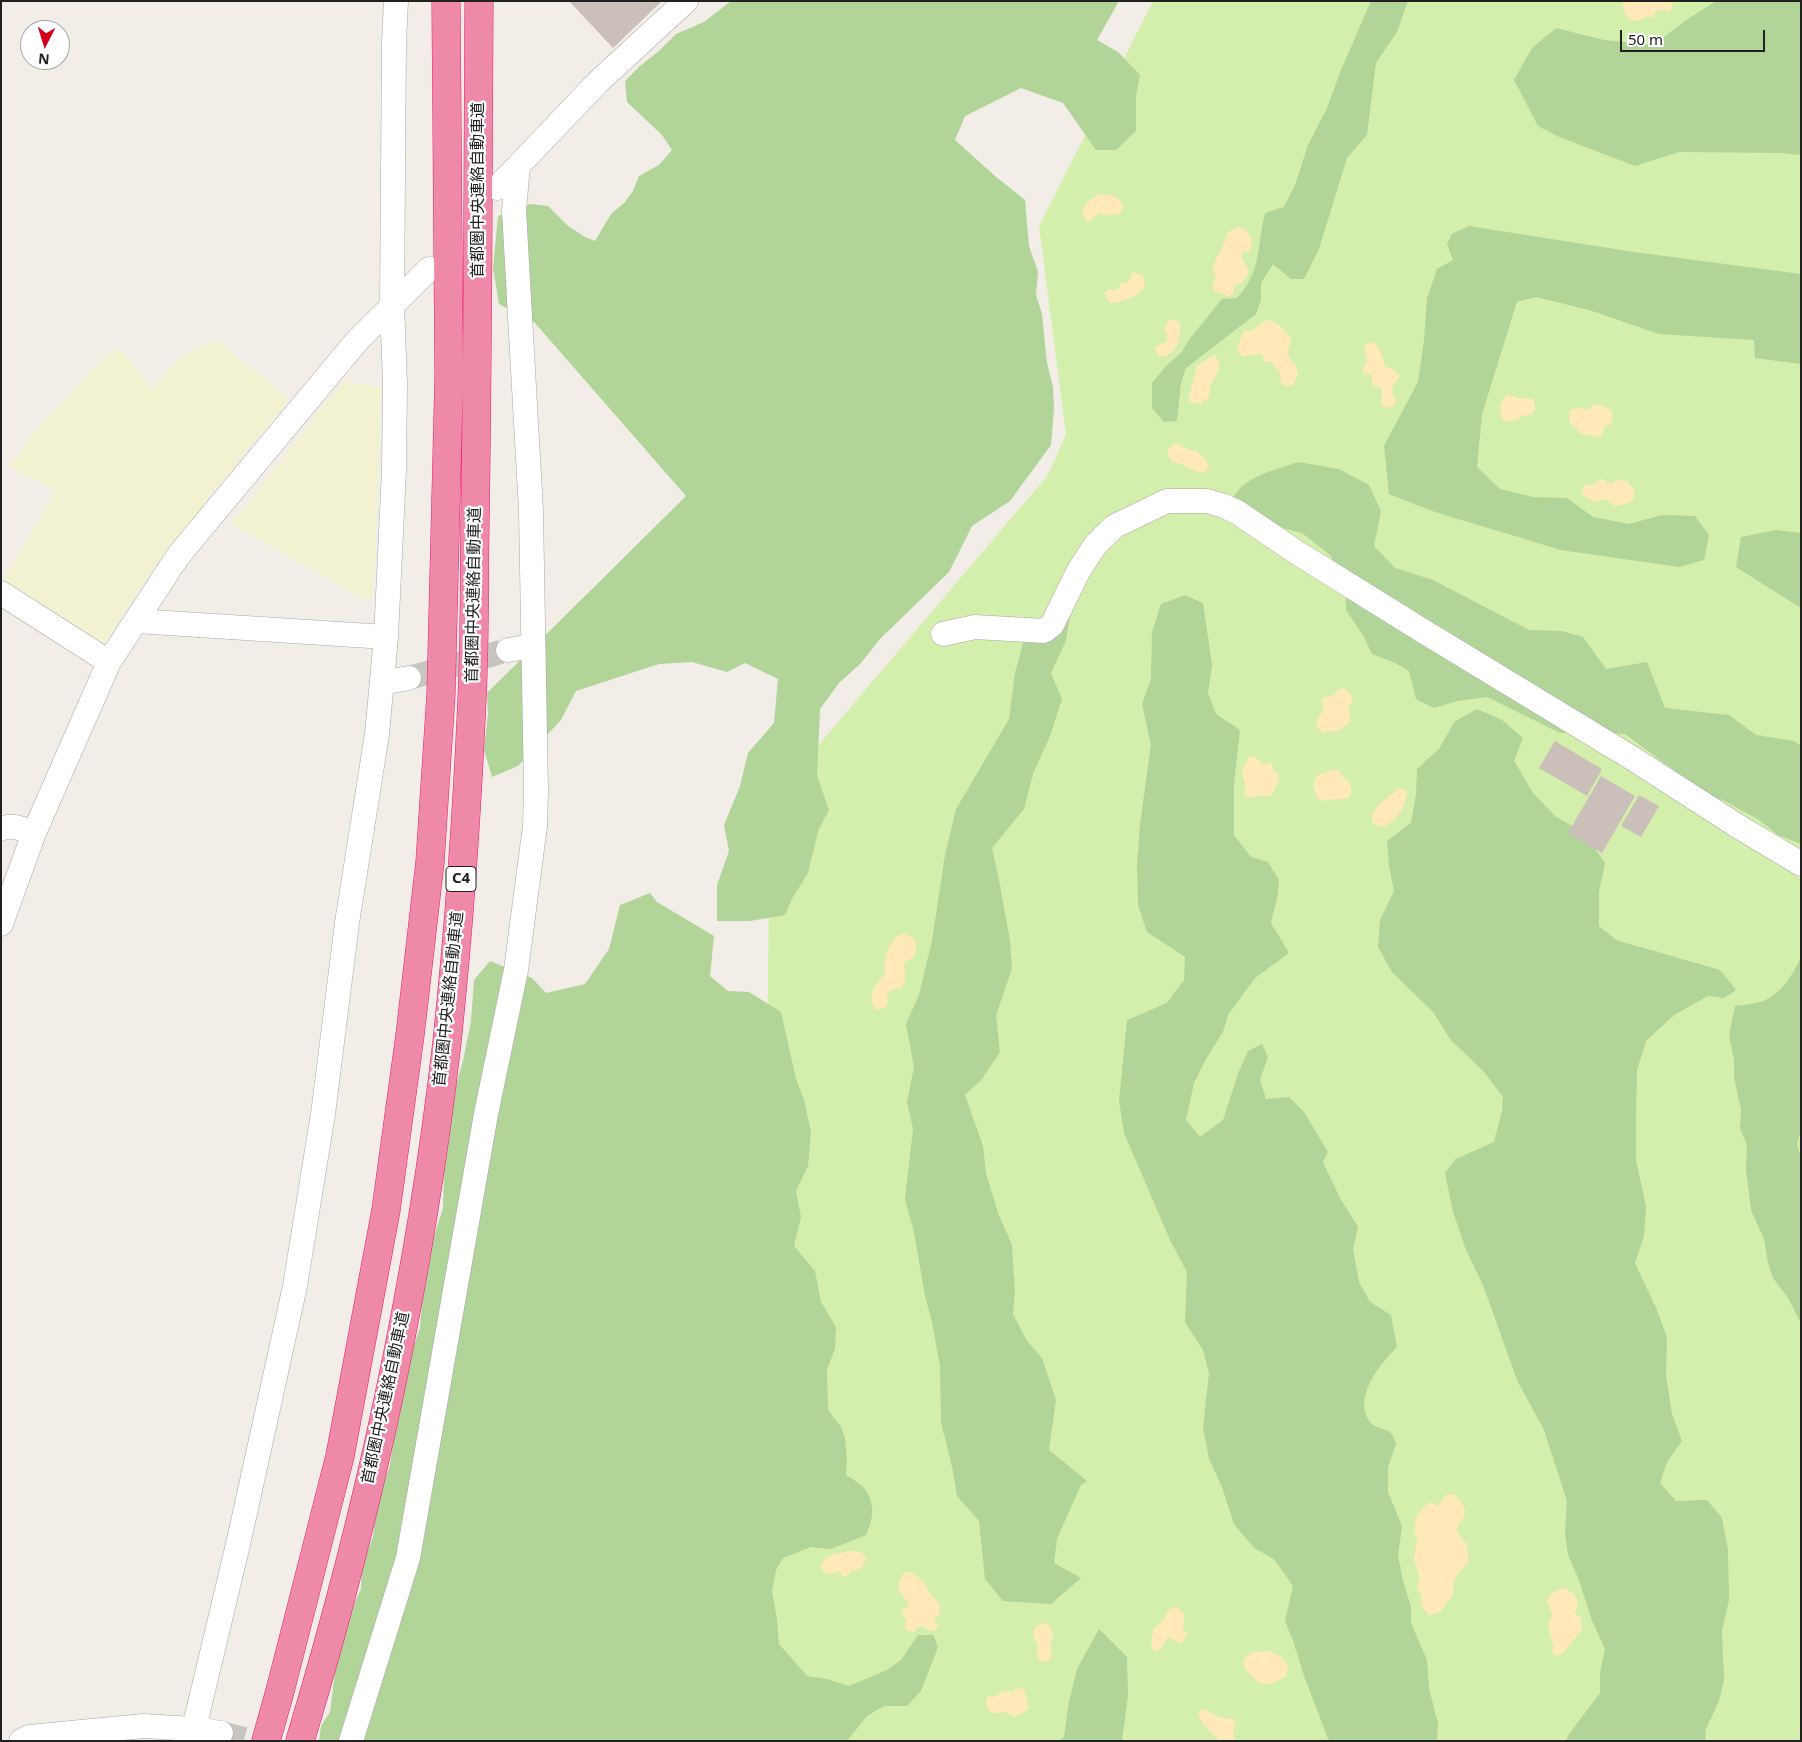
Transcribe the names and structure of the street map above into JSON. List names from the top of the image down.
{
  "streets": {
    "highway": ["首都圏中央連絡自動車道", "C4"]
  },
  "scale_bar": "50 m",
  "north": "bottom"
}
